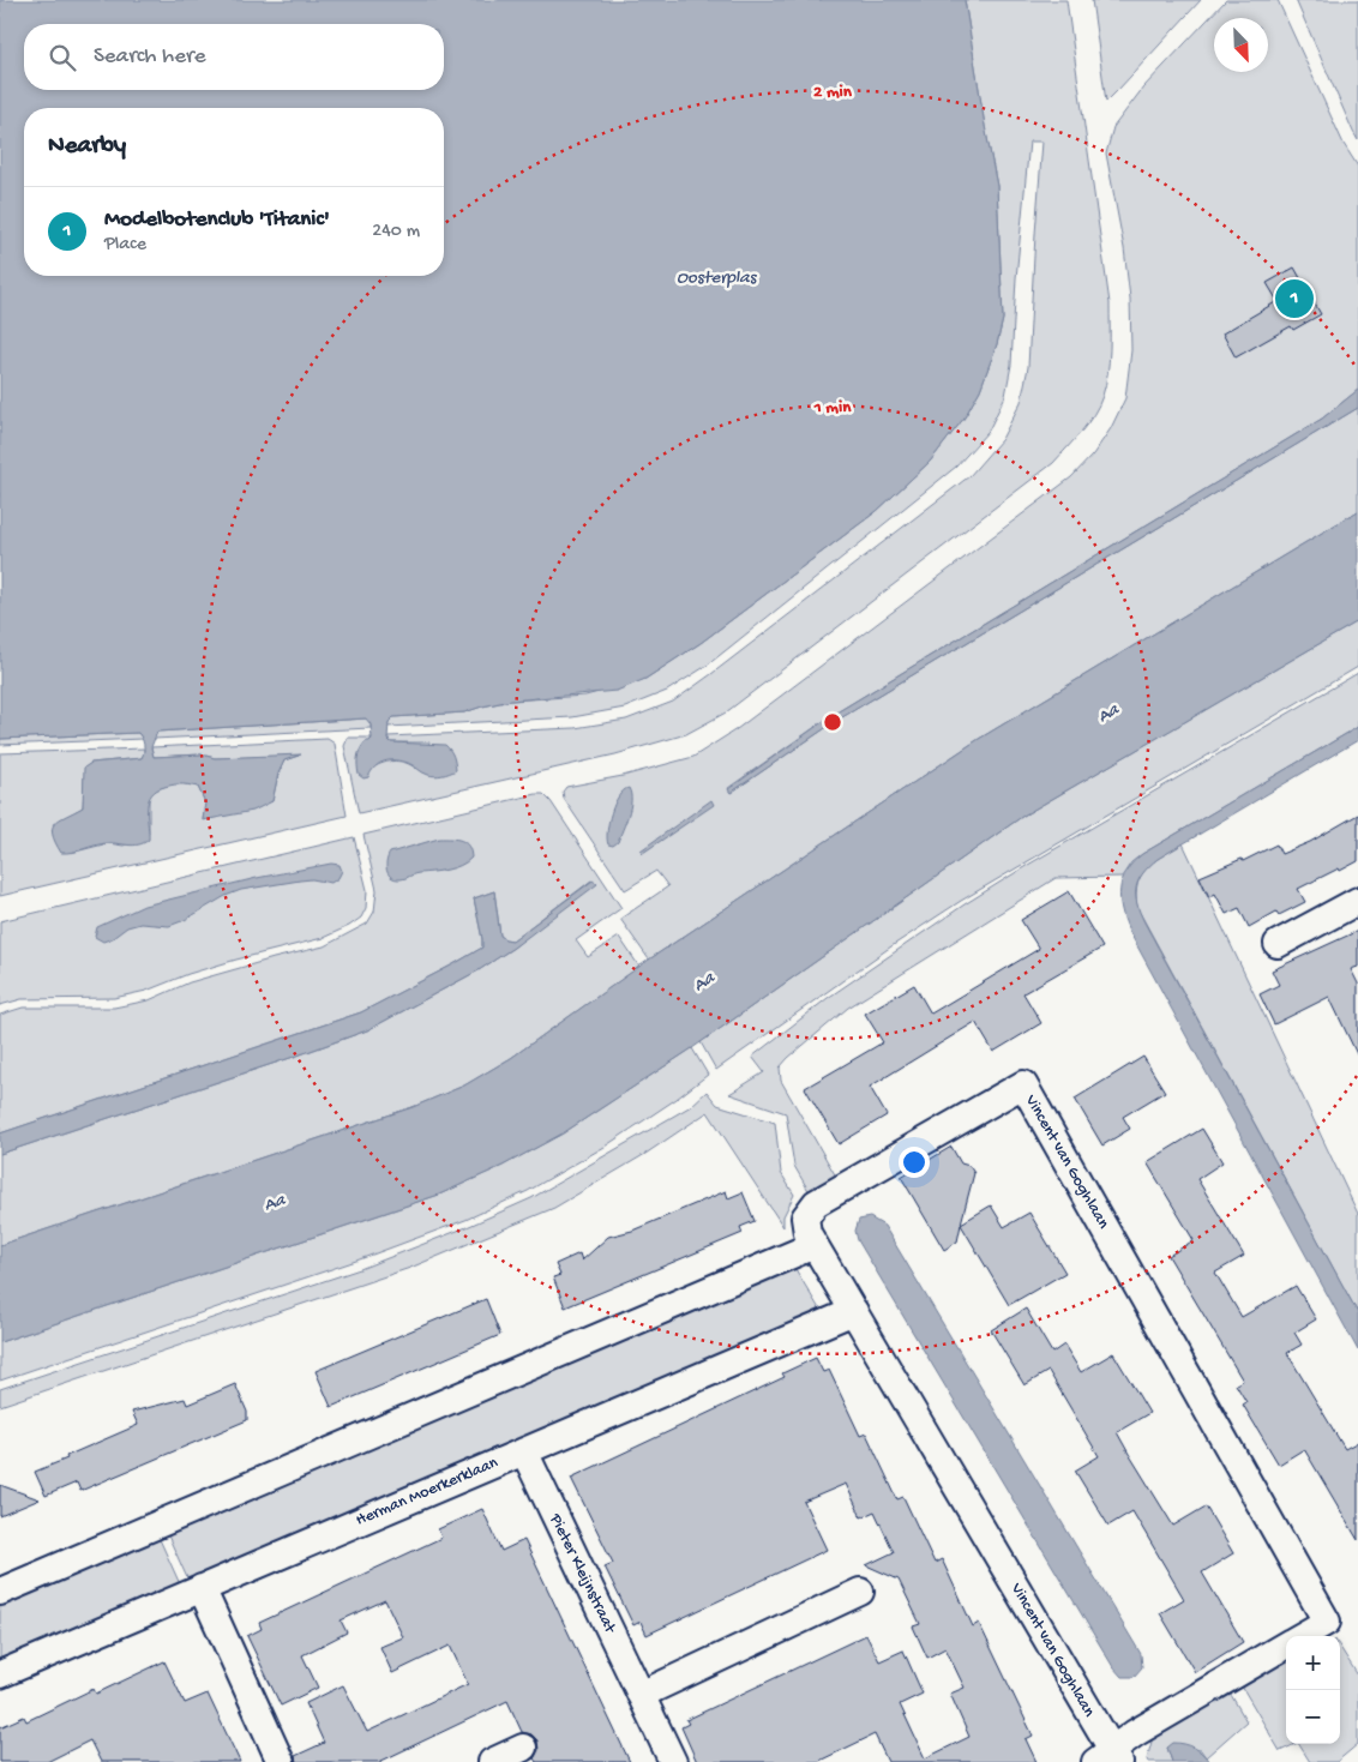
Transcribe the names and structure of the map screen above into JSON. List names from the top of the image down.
{
  "streets": {
    "street": ["Vincent van Goghlaan", "Herman Moerkerklaan", "Pieter Kleijnstraat"]
  },
  "crossings": [
    ["Vincent van Goghlaan", "Herman Moerkerklaan"],
    ["Herman Moerkerklaan", "Pieter Kleijnstraat"]
  ],
  "water": ["Oosterplas", "Aa"],
  "north": "bottom right",
  "page": {
    "search": "Search here",
    "heading": "Nearby",
    "list": [
      {
        "mark": "1",
        "name": "Modelbotenclub 'Titanic'",
        "note": "Place",
        "value": "240 m"
      }
    ],
    "pins": "1",
    "map_buttons": ["+", "−"]
  },
  "rings": ["2 min", "1 min"]
}
